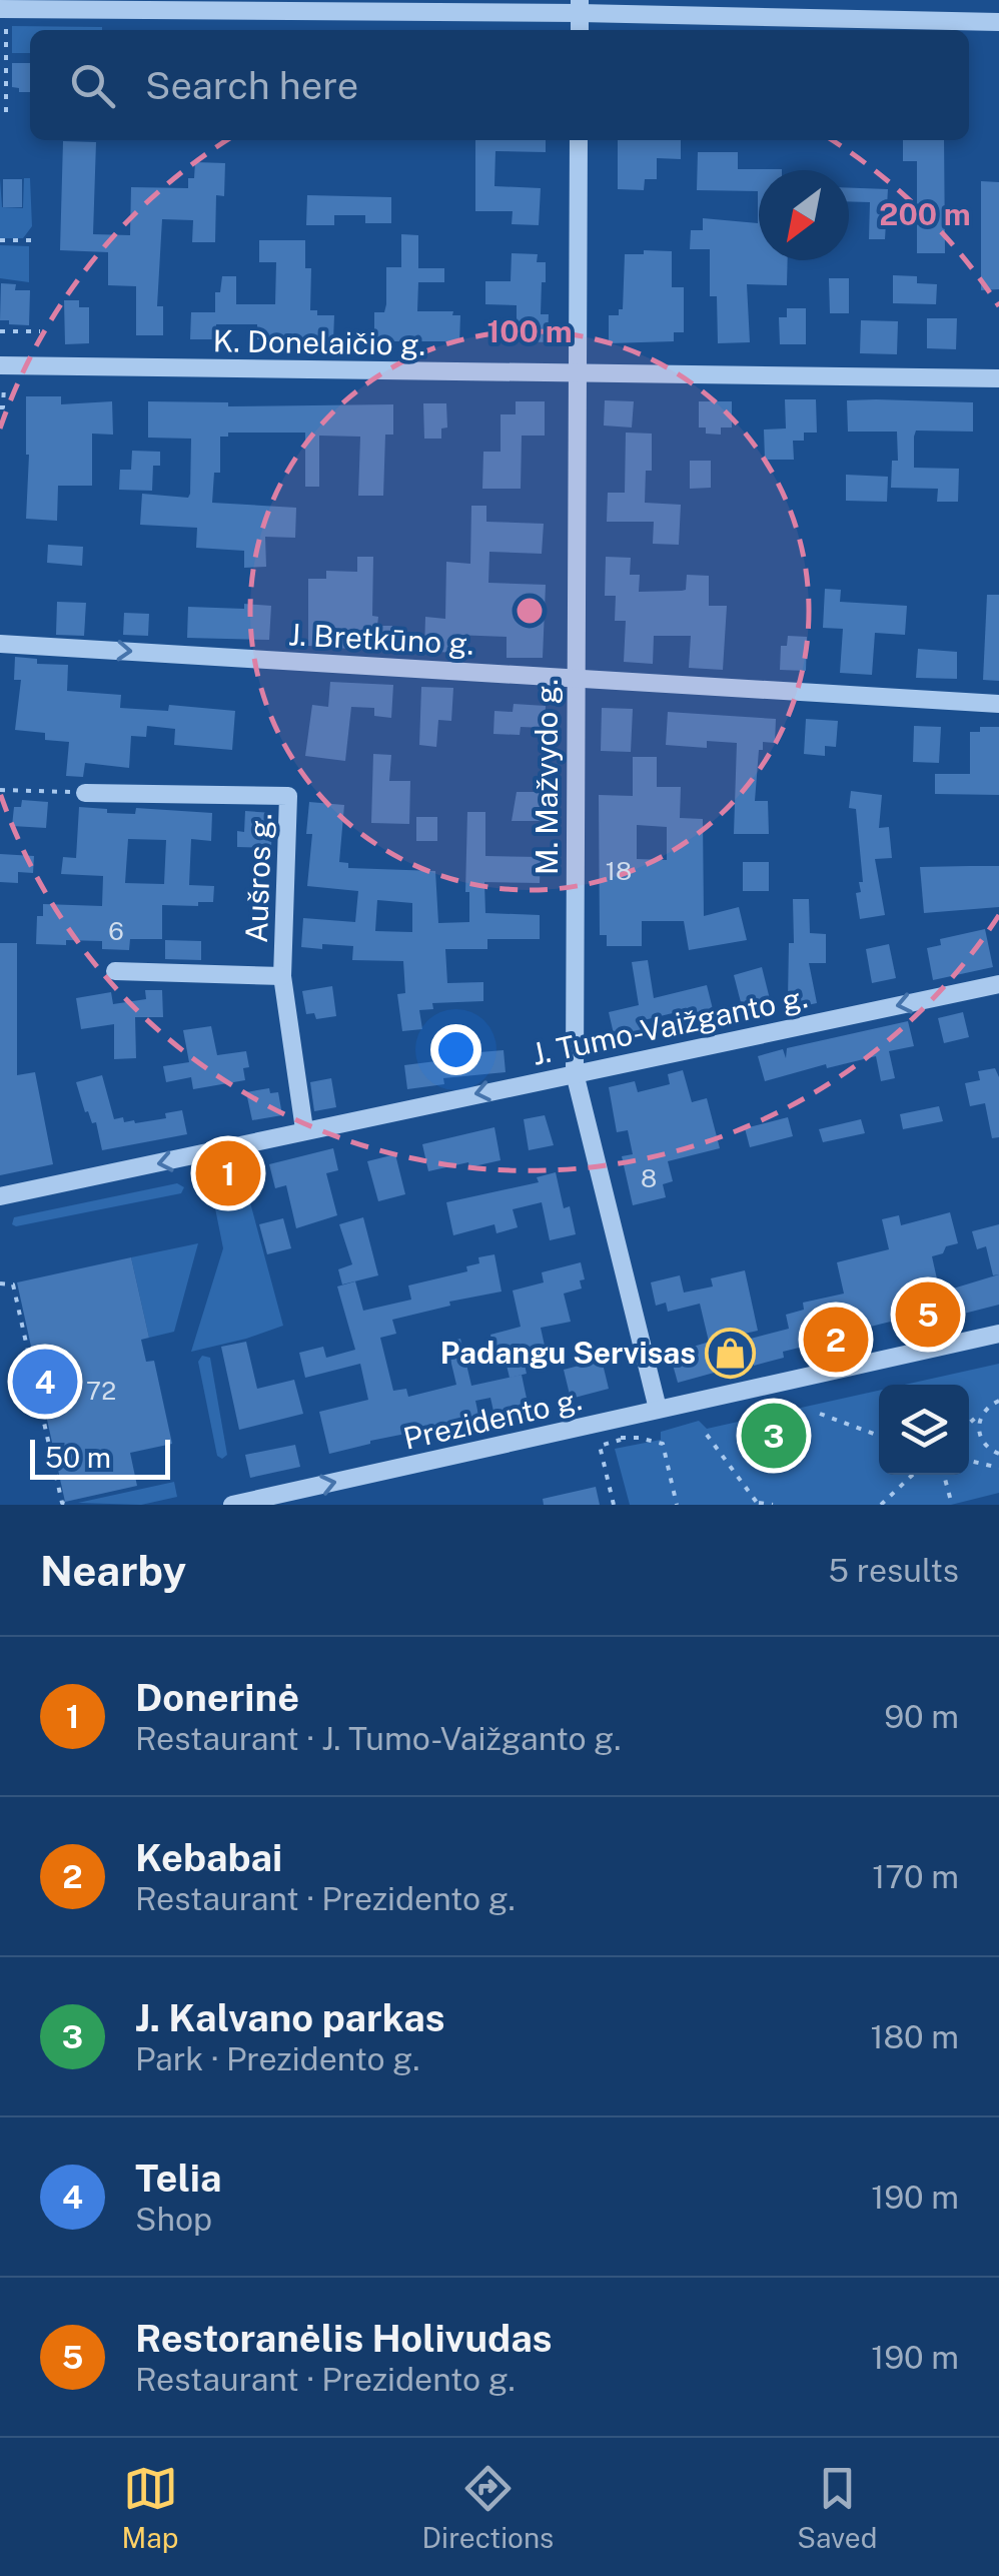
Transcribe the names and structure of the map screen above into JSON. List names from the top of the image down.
{
  "streets": {
    "street": [
      "K. Donelaičio g.",
      "J. Bretkūno g.",
      "M. Mažvydo g.",
      "Aušros g.",
      "J. Tumo-Vaižganto g.",
      "Prezidento g."
    ]
  },
  "crossings": [
    ["K. Donelaičio g.", "M. Mažvydo g."],
    ["J. Bretkūno g.", "M. Mažvydo g."],
    ["M. Mažvydo g.", "J. Tumo-Vaižganto g."],
    ["M. Mažvydo g.", "Prezidento g."],
    ["Aušros g.", "J. Tumo-Vaižganto g."]
  ],
  "one_way": ["J. Bretkūno g.", "J. Tumo-Vaižganto g.", "Prezidento g."],
  "places": {
    "shop": ["Padangu Servisas"]
  },
  "house_numbers": [
    "18",
    "6",
    "8",
    "72"
  ],
  "scale_bar": "50 m",
  "north": "bottom left",
  "page": {
    "search": "Search here",
    "pins": [
      "1",
      "5",
      "2",
      "4",
      "3"
    ],
    "scale": "50 m",
    "heading": ["Nearby", "5 results"],
    "list": [
      {
        "mark": "1",
        "name": "Donerinė",
        "note": "Restaurant · J. Tumo-Vaižganto g.",
        "value": "90 m"
      },
      {
        "mark": "2",
        "name": "Kebabai",
        "note": "Restaurant · Prezidento g.",
        "value": "170 m"
      },
      {
        "mark": "3",
        "name": "J. Kalvano parkas",
        "note": "Park · Prezidento g.",
        "value": "180 m"
      },
      {
        "mark": "4",
        "name": "Telia",
        "note": "Shop",
        "value": "190 m"
      },
      {
        "mark": "5",
        "name": "Restoranėlis Holivudas",
        "note": "Restaurant · Prezidento g.",
        "value": "190 m"
      }
    ],
    "nav": ["Map", "Directions", "Saved"]
  },
  "rings": ["200 m", "100 m"]
}
